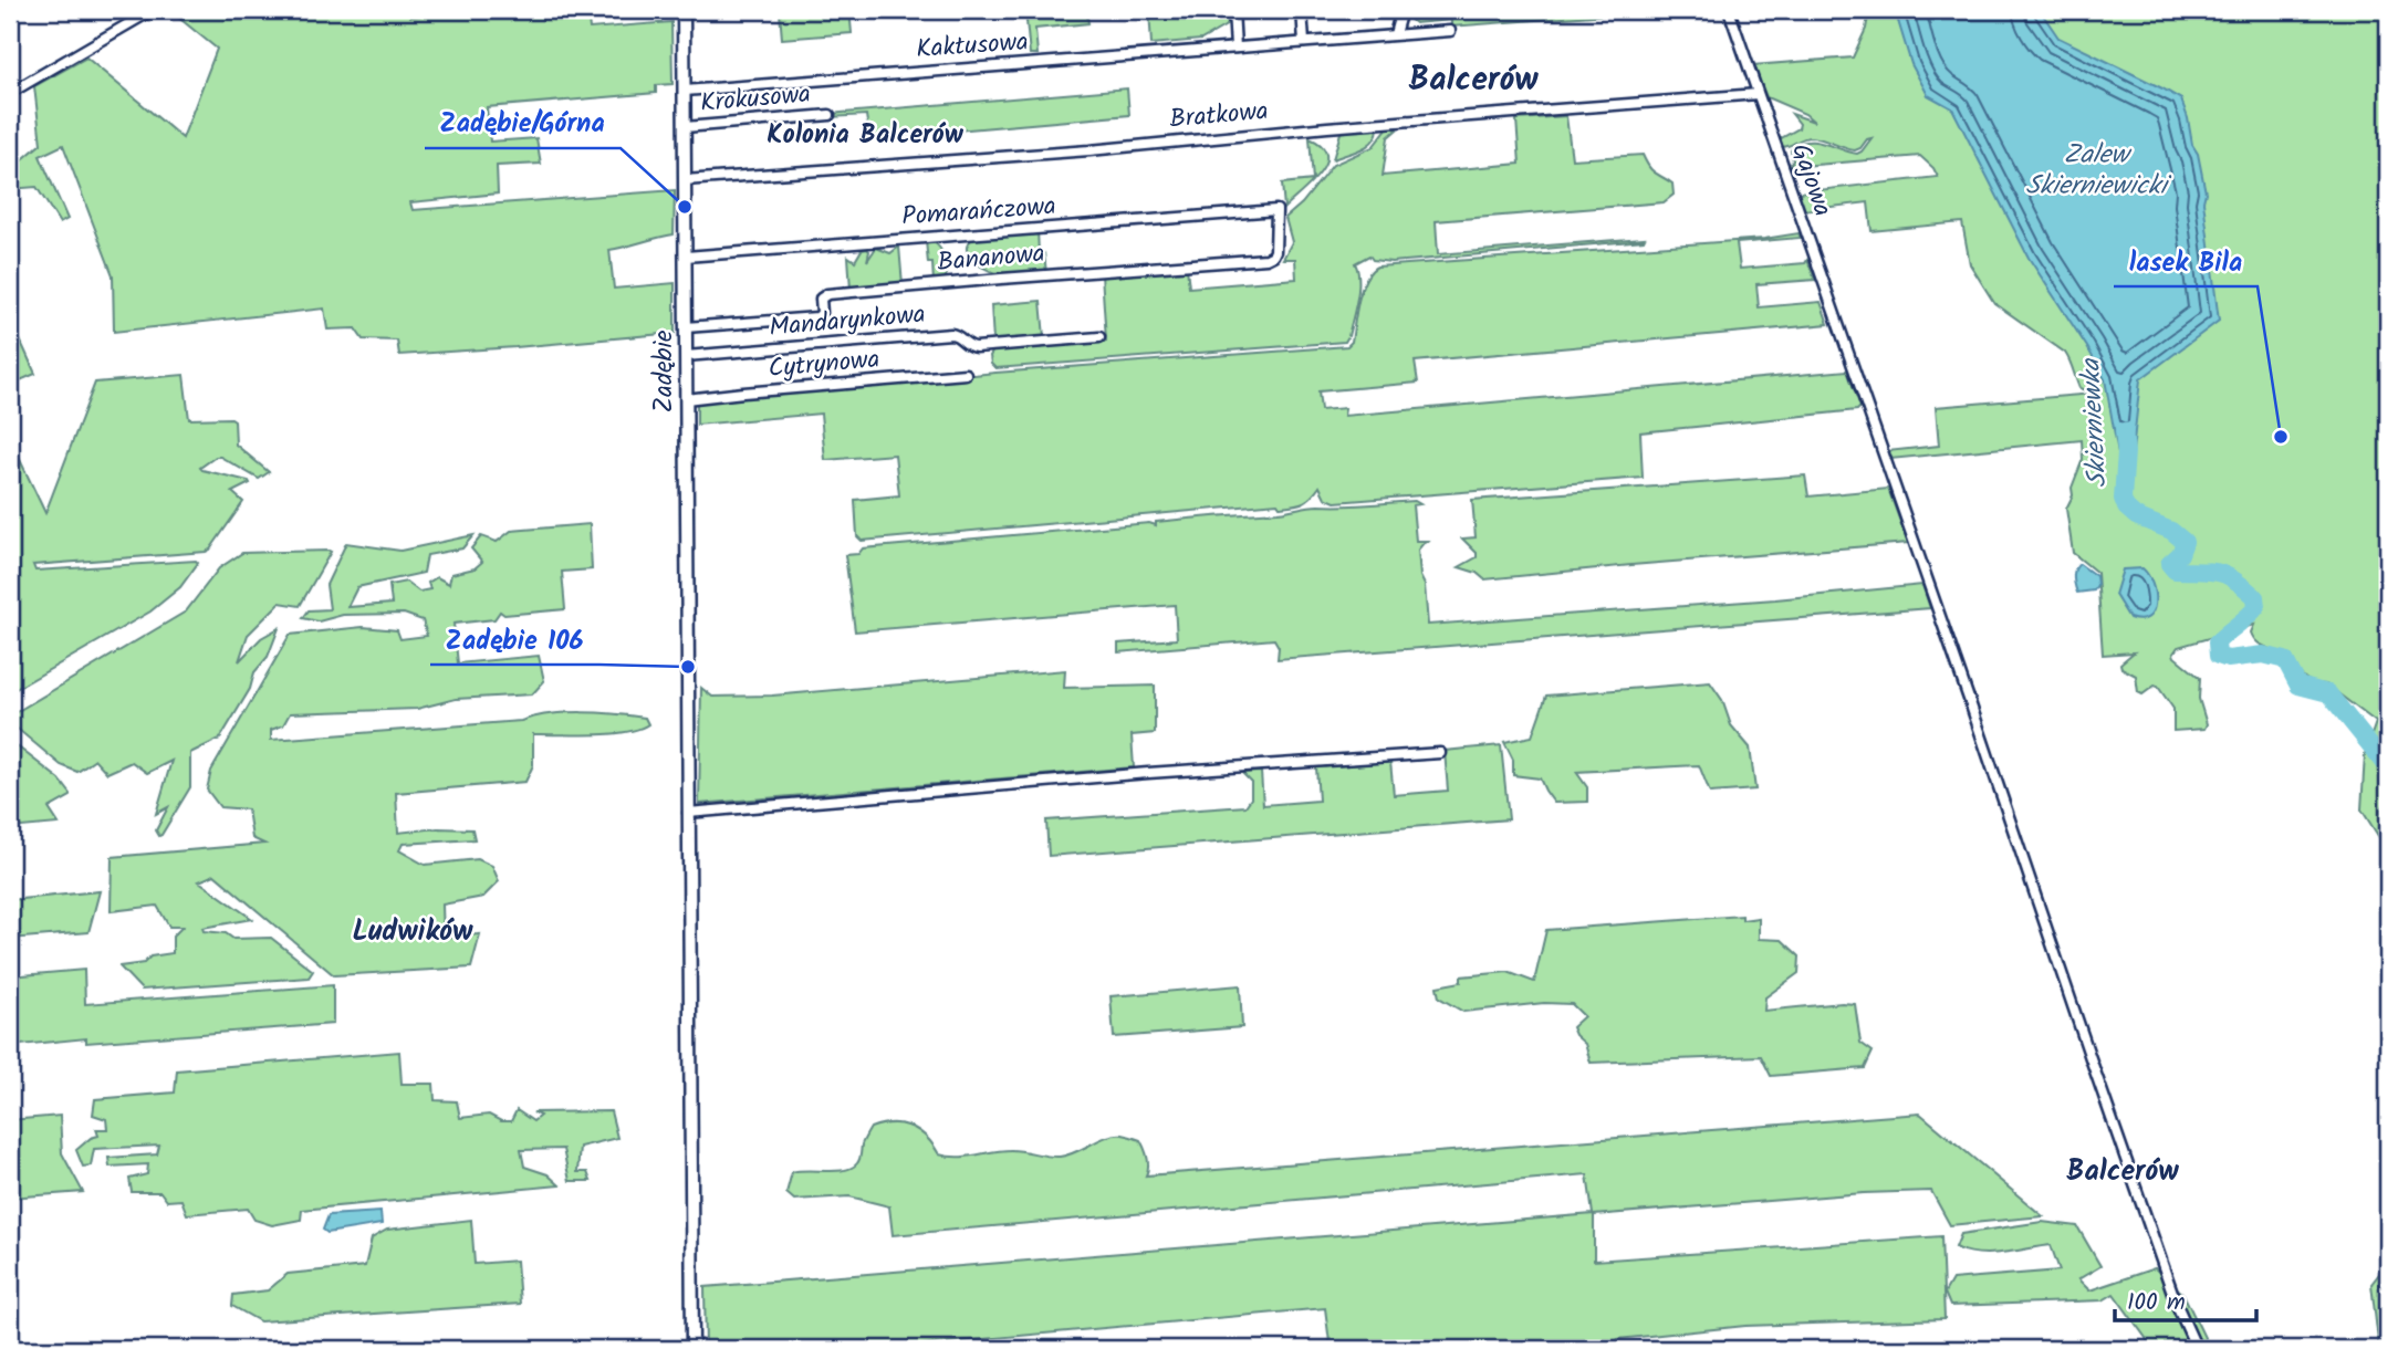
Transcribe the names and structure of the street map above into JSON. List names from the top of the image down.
{
  "streets": {
    "street": [
      "Kaktusowa",
      "Krokusowa",
      "Bratkowa",
      "Gajowa",
      "Pomarańczowa",
      "Bananowa",
      "Mandarynkowa",
      "Cytrynowa",
      "Zadębie"
    ]
  },
  "crossings": [
    ["Kaktusowa", "Zadębie"],
    ["Krokusowa", "Zadębie"],
    ["Bratkowa", "Gajowa"],
    ["Bratkowa", "Zadębie"],
    ["Pomarańczowa", "Bananowa"],
    ["Pomarańczowa", "Zadębie"],
    ["Bananowa", "Zadębie"],
    ["Mandarynkowa", "Zadębie"],
    ["Cytrynowa", "Zadębie"]
  ],
  "districts": [
    "Balcerów",
    "Kolonia Balcerów",
    "Ludwików",
    "Balcerów"
  ],
  "water": ["Zalew Skierniewicki", "Skierniewka"],
  "places": ["Zadębie/Górna", "lasek Bila", "Zadębie 106"],
  "scale_bar": "100 m"
}
